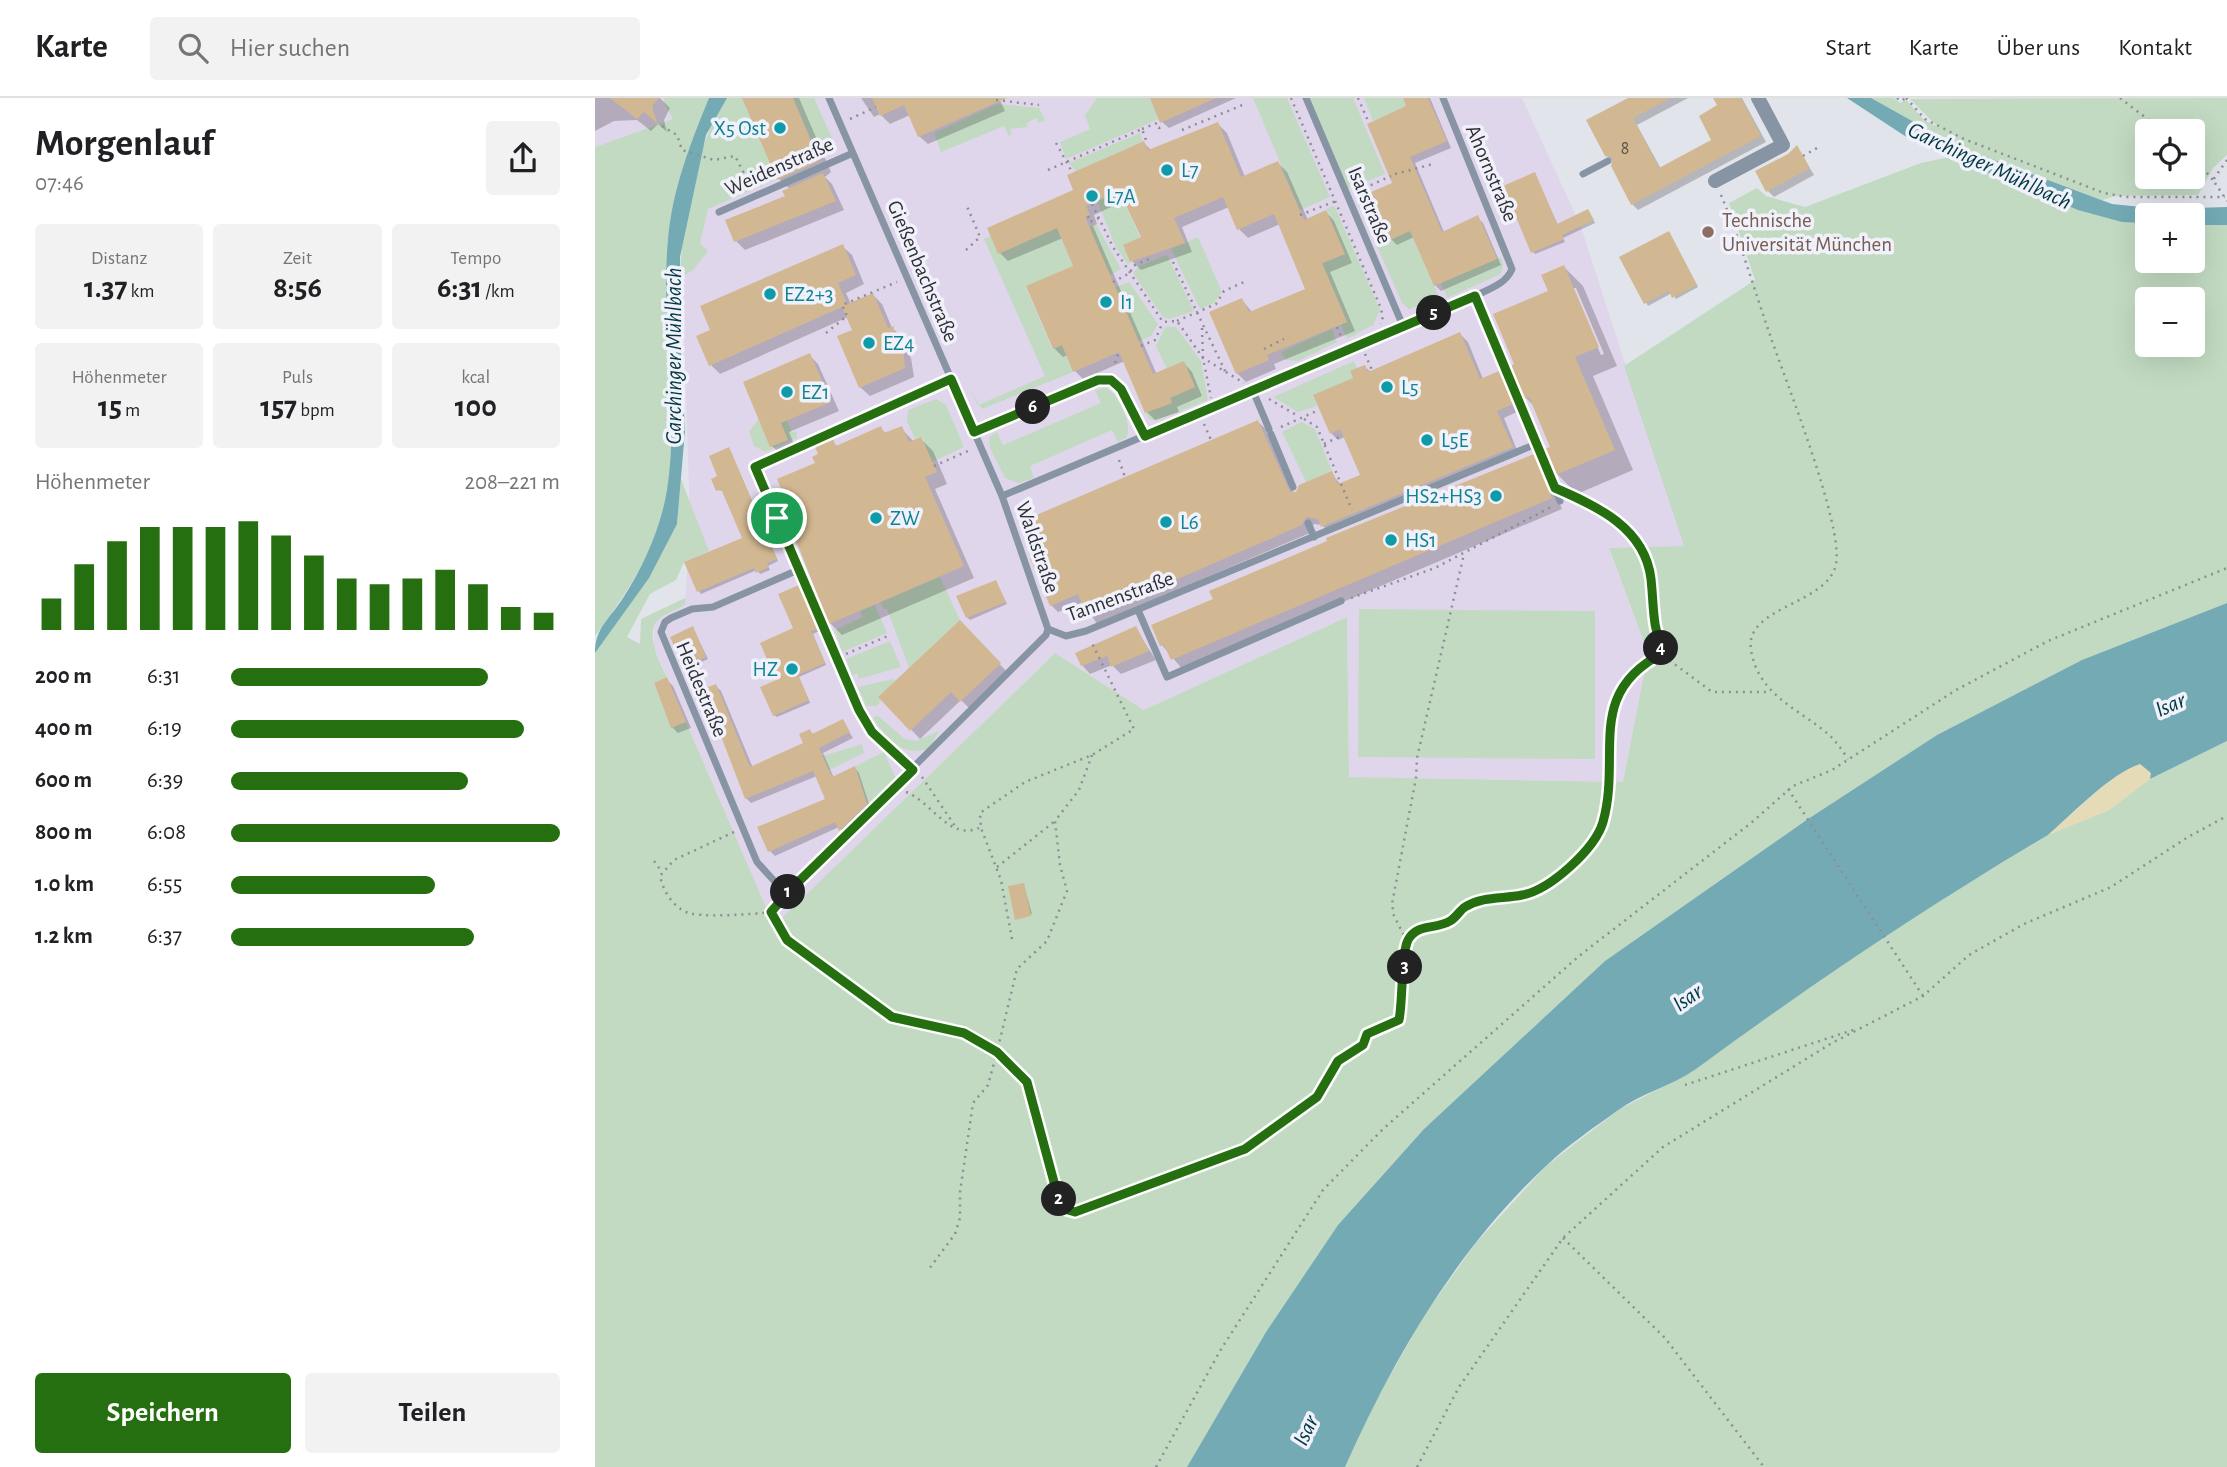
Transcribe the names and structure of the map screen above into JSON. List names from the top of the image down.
{
  "streets": {
    "lane": [
      "Weidenstraße",
      "Ahornstraße",
      "Isarstraße",
      "Gießenbachstraße",
      "Waldstraße",
      "Tannenstraße",
      "Heidestraße"
    ]
  },
  "crossings": [
    ["Weidenstraße", "Gießenbachstraße"],
    ["Ahornstraße", "Waldstraße"],
    ["Isarstraße", "Waldstraße"],
    ["Gießenbachstraße", "Waldstraße"],
    ["Waldstraße", "Tannenstraße"]
  ],
  "water": ["Garchinger Mühlbach", "Isar"],
  "places": [
    "X5 Ost",
    "L7",
    "L7A",
    "Technische Universität München",
    "EZ2+3",
    "I1",
    "EZ4",
    "L5",
    "EZ1",
    "L5E",
    "HS2+HS3",
    "ZW",
    "L6",
    "HS1",
    "HZ"
  ],
  "house_numbers": ["8"],
  "page": {
    "header": "Karte",
    "search": "Hier suchen",
    "nav": [
      "Start",
      "Karte",
      "Über uns",
      "Kontakt"
    ],
    "heading": ["Morgenlauf", "07:46"],
    "map_buttons": ["+", "−"],
    "stats": [
      ["Distanz", "1.37 km"],
      ["Zeit", "8:56"],
      ["Tempo", "6:31 /km"],
      ["Höhenmeter", "15 m"],
      ["Puls", "157 bpm"],
      ["kcal", "100"]
    ],
    "pins": [
      "5",
      "6",
      "4",
      "1",
      "3",
      "2"
    ],
    "chart": ["Höhenmeter", "208–221 m"],
    "list": [
      {
        "name": "200 m",
        "note": "6:31"
      },
      {
        "name": "400 m",
        "note": "6:19"
      },
      {
        "name": "600 m",
        "note": "6:39"
      },
      {
        "name": "800 m",
        "note": "6:08"
      },
      {
        "name": "1.0 km",
        "note": "6:55"
      },
      {
        "name": "1.2 km",
        "note": "6:37"
      }
    ],
    "buttons": ["Speichern", "Teilen"]
  }
}
